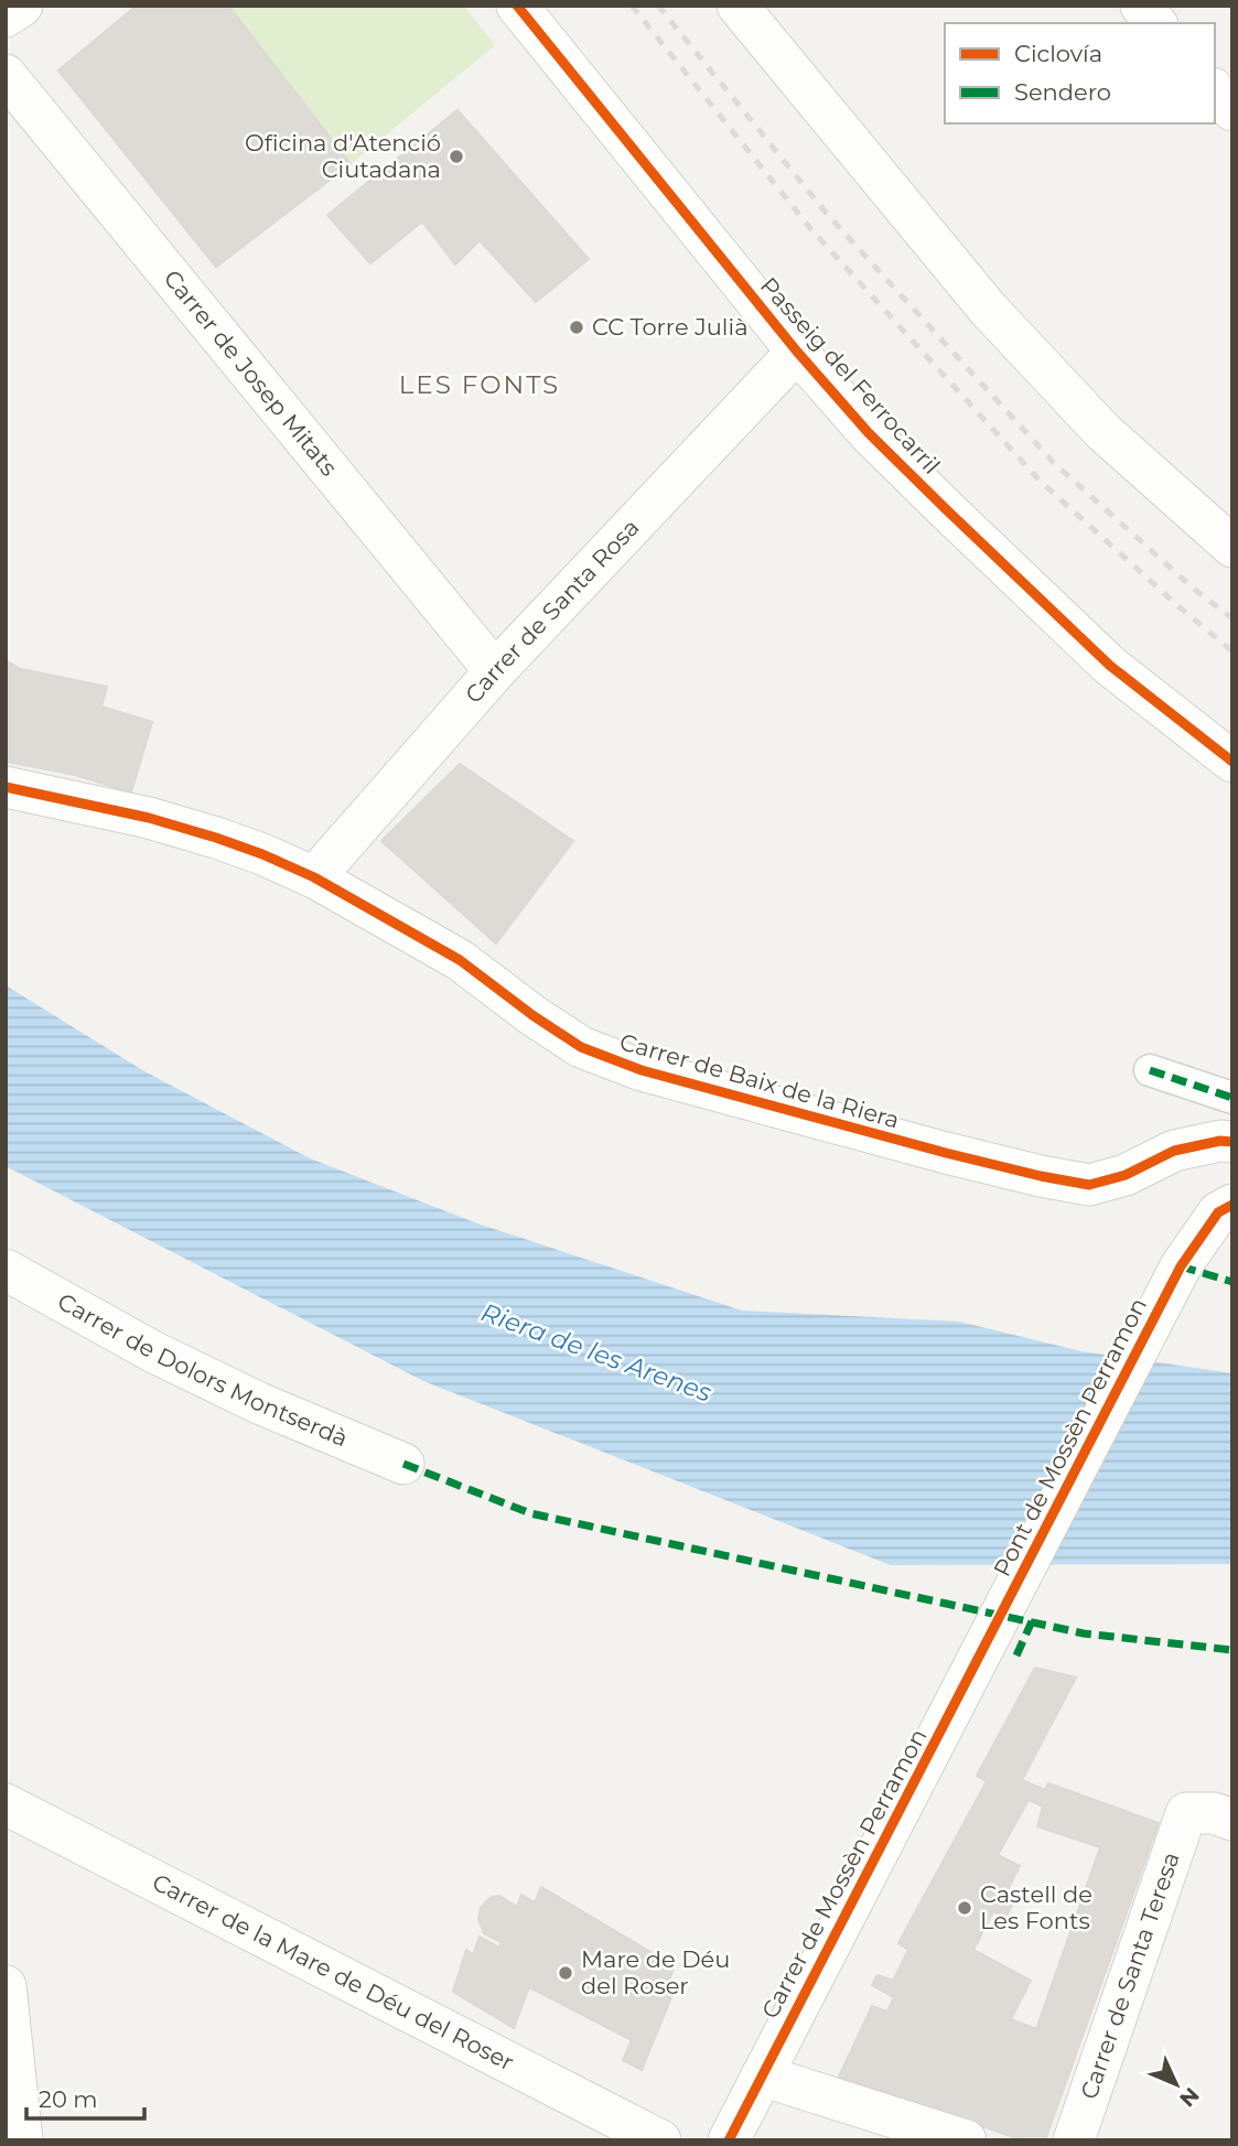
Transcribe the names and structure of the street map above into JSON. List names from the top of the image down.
{
  "streets": {
    "street": [
      "Carrer de Josep Mitats",
      "Passeig del Ferrocarril",
      "Carrer de Santa Rosa",
      "Carrer de Baix de la Riera",
      "Carrer de Dolors Montserdà",
      "Pont de Mossèn Perramon",
      "Carrer de Mossèn Perramon",
      "Carrer de la Mare de Déu del Roser",
      "Carrer de Santa Teresa"
    ]
  },
  "crossings": [
    ["Carrer de Josep Mitats", "Carrer de Santa Rosa"],
    ["Passeig del Ferrocarril", "Carrer de Santa Rosa"],
    ["Carrer de Santa Rosa", "Carrer de Baix de la Riera"],
    ["Pont de Mossèn Perramon", "Carrer de Mossèn Perramon"]
  ],
  "districts": ["LES FONTS"],
  "water": ["Riera de les Arenes"],
  "places": [
    "Oficina d'Atenció Ciutadana",
    "CC Torre Julià",
    "Castell de Les Fonts",
    "Mare de Déu del Roser"
  ],
  "legend": ["Ciclovía", "Sendero"],
  "scale_bar": "20 m",
  "north": "bottom right"
}
